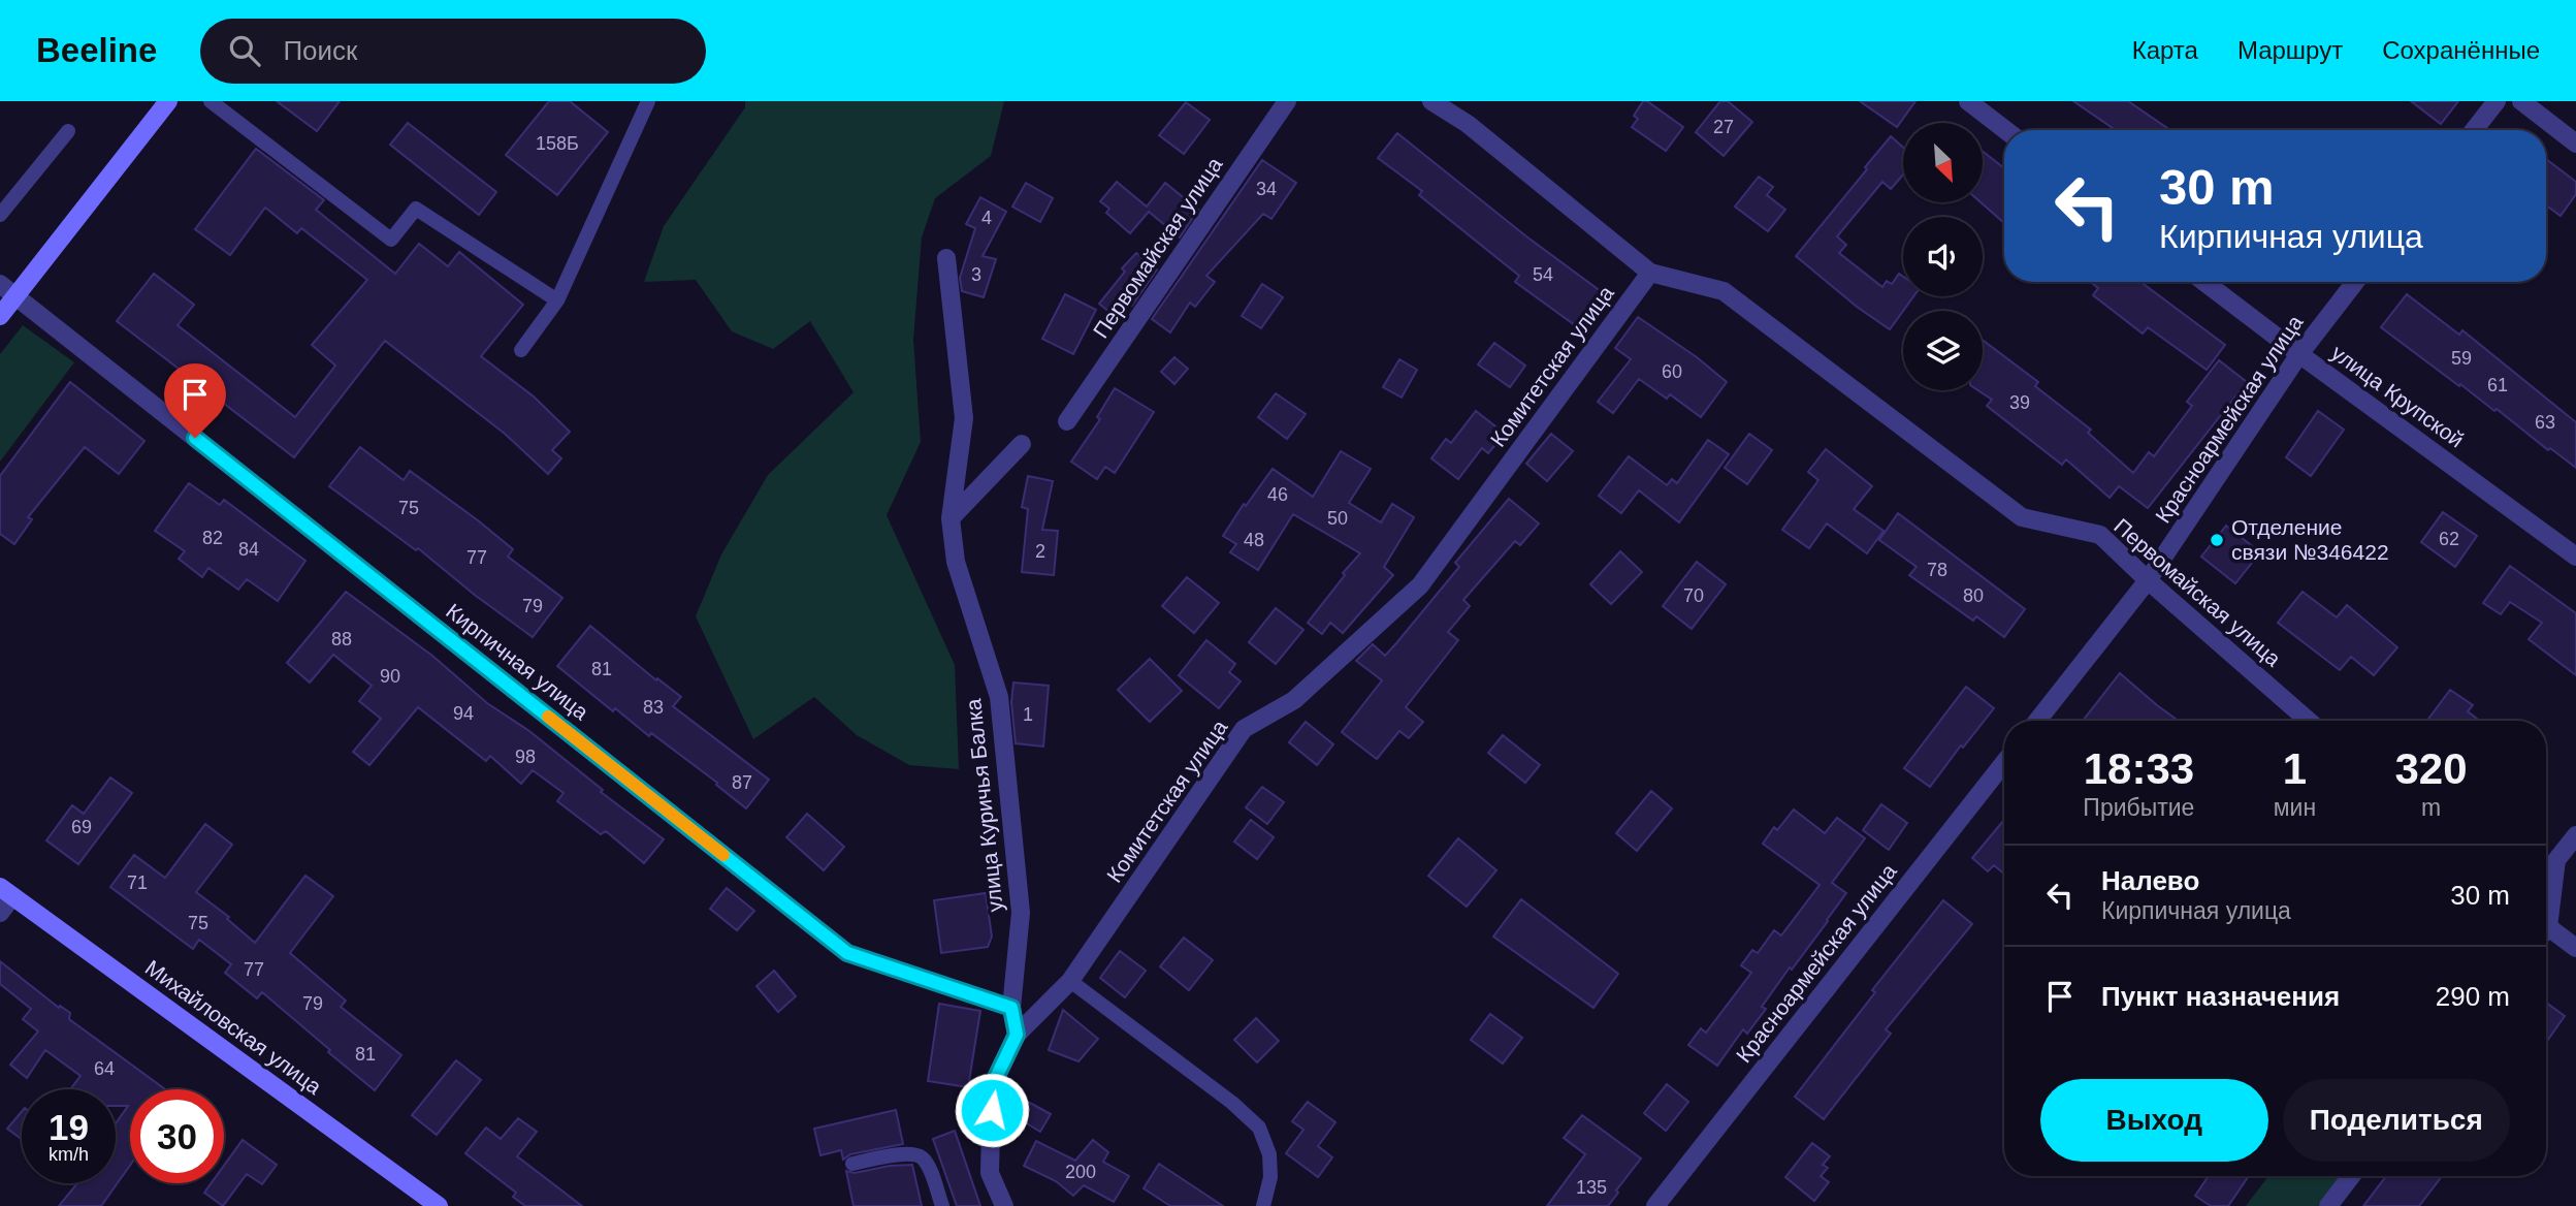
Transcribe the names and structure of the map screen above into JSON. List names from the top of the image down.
{
  "streets": {
    "main road": ["Михайловская улица"],
    "street": [
      "Первомайская улица",
      "Комитетская улица",
      "улица Крупской",
      "Красноармейская улица",
      "Кирпичная улица",
      "улица Куричья Балка"
    ]
  },
  "crossings": [
    ["Первомайская улица", "Комитетская улица"],
    ["Первомайская улица", "Красноармейская улица"],
    ["улица Крупской", "Красноармейская улица"],
    ["Кирпичная улица", "улица Куричья Балка"]
  ],
  "places": ["Отделение связи №346422"],
  "house_numbers": [
    "27",
    "158Б",
    "34",
    "4",
    "3",
    "54",
    "59",
    "60",
    "61",
    "39",
    "63",
    "46",
    "75",
    "50",
    "82",
    "62",
    "48",
    "84",
    "2",
    "77",
    "78",
    "70",
    "80",
    "79",
    "88",
    "81",
    "90",
    "83",
    "94",
    "1",
    "98",
    "87",
    "69",
    "71",
    "75",
    "77",
    "79",
    "81",
    "64",
    "200",
    "135"
  ],
  "north": "bottom right",
  "page": {
    "header": "Beeline",
    "search": "Поиск",
    "nav": ["Карта", "Маршрут", "Сохранённые"],
    "turn": ["30 m", "Кирпичная улица"],
    "eta": [
      "18:33",
      "Прибытие",
      "1",
      "мин",
      "320",
      "m"
    ],
    "list": [
      {
        "name": "Налево",
        "note": "Кирпичная улица",
        "value": "30 m"
      },
      {
        "name": "Пункт назначения",
        "value": "290 m"
      }
    ],
    "buttons": ["Выход", "Поделиться"],
    "speed": "19 km/h",
    "limit": "30"
  }
}
